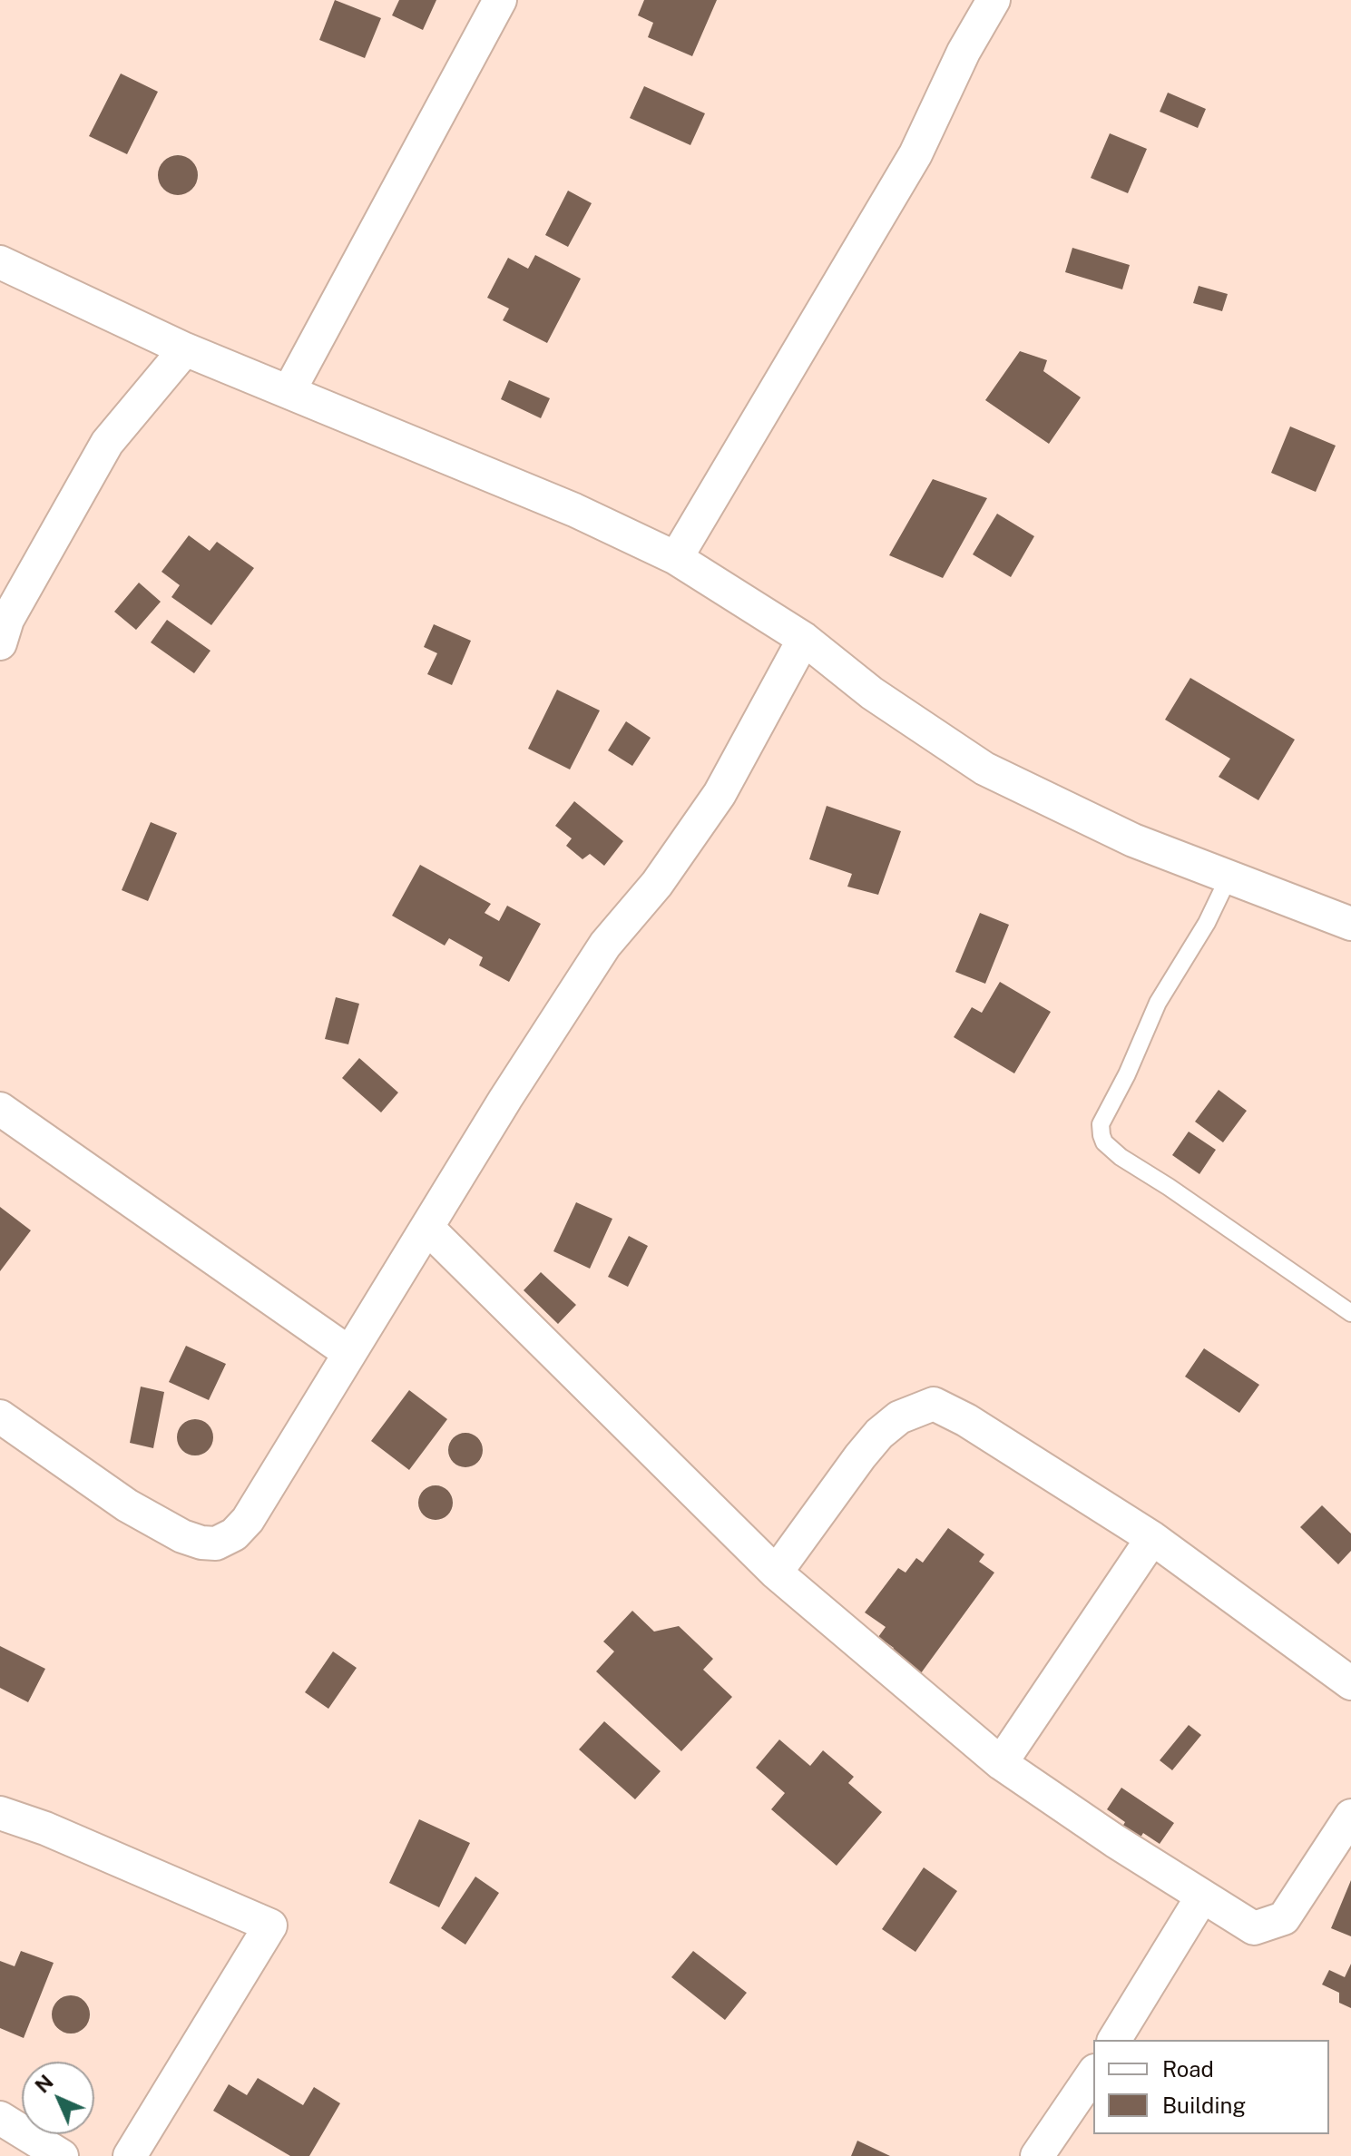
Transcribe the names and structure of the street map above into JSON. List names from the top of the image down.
{
  "legend": ["Road", "Building"],
  "north": "top left"
}
